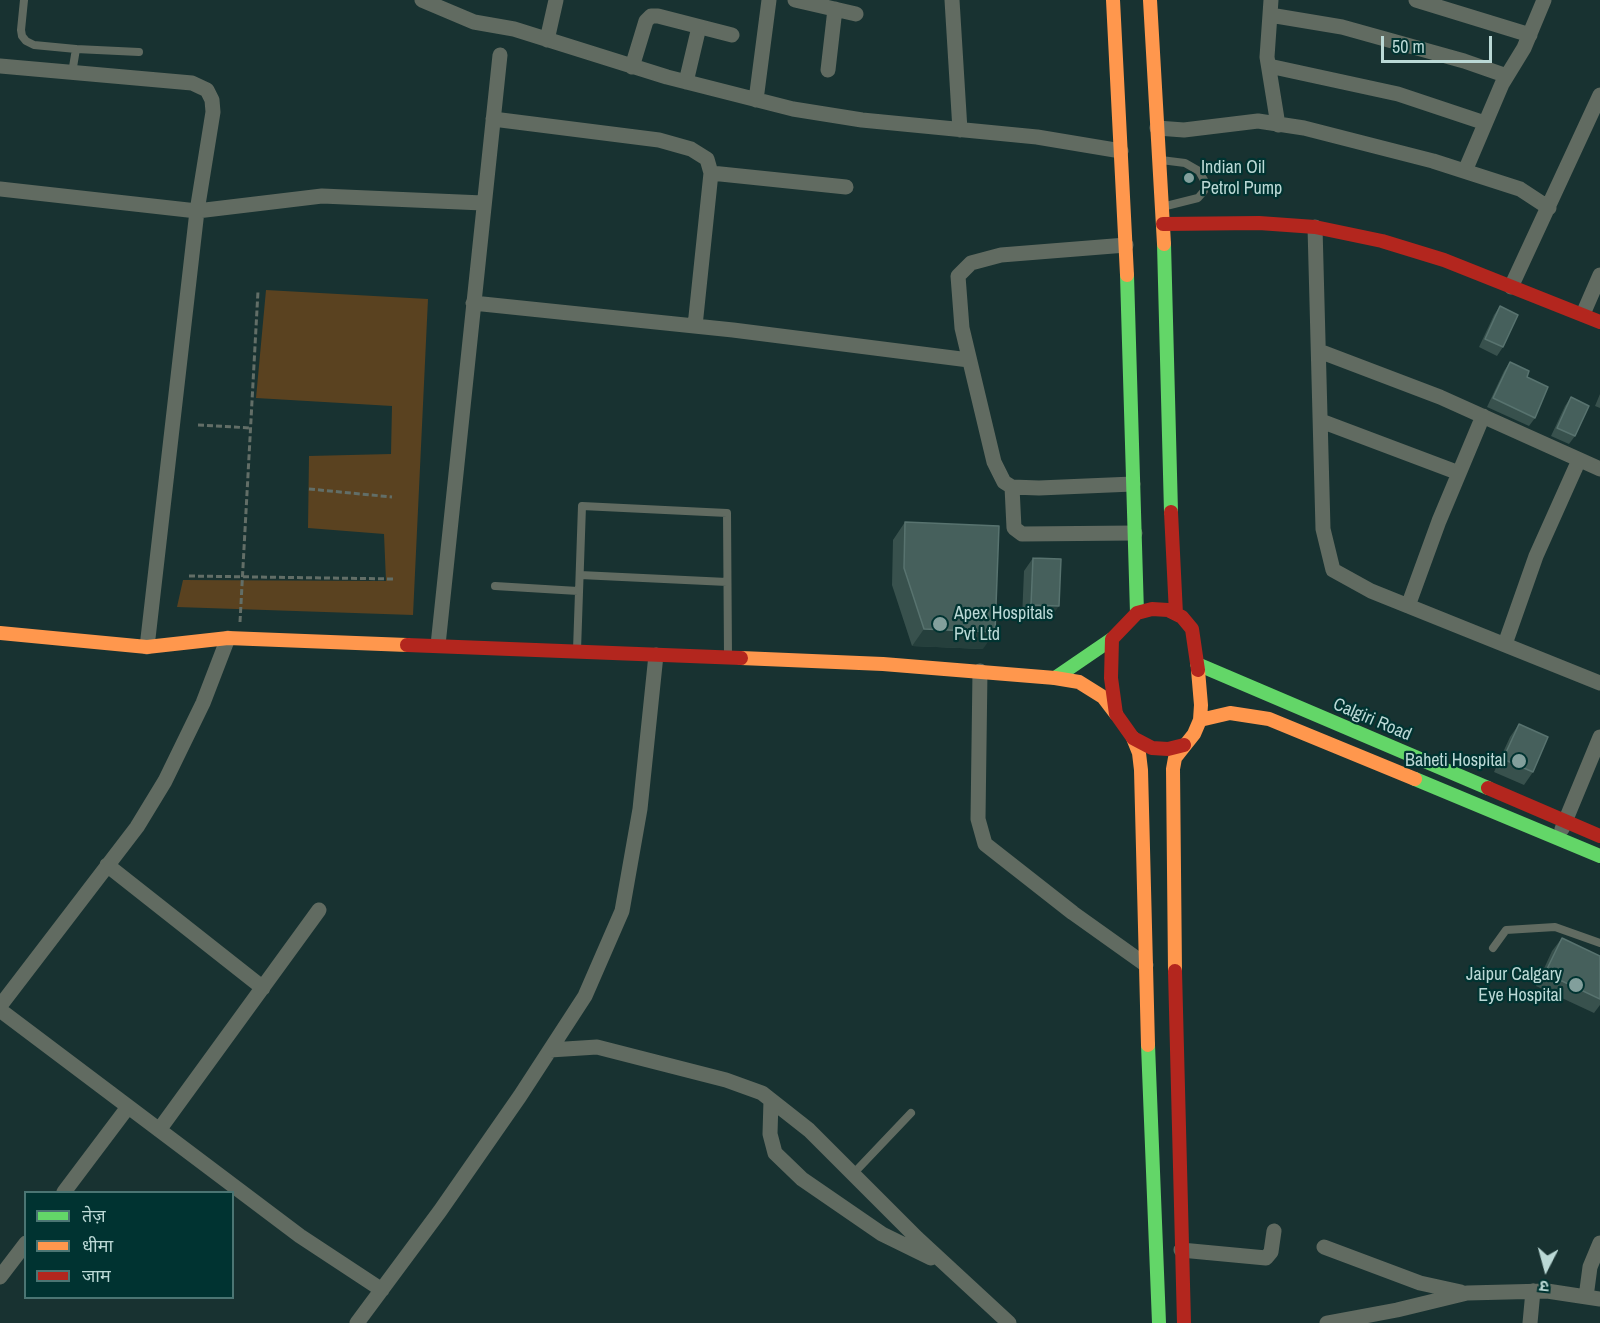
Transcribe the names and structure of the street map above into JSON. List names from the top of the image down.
{
  "streets": {
    "main road": ["Calgiri Road"]
  },
  "places": [
    "Indian Oil Petrol Pump",
    "Apex Hospitals Pvt Ltd",
    "Baheti Hospital",
    "Jaipur Calgary Eye Hospital"
  ],
  "legend": ["तेज़", "धीमा", "जाम"],
  "scale_bar": "50 m",
  "north": "bottom"
}
